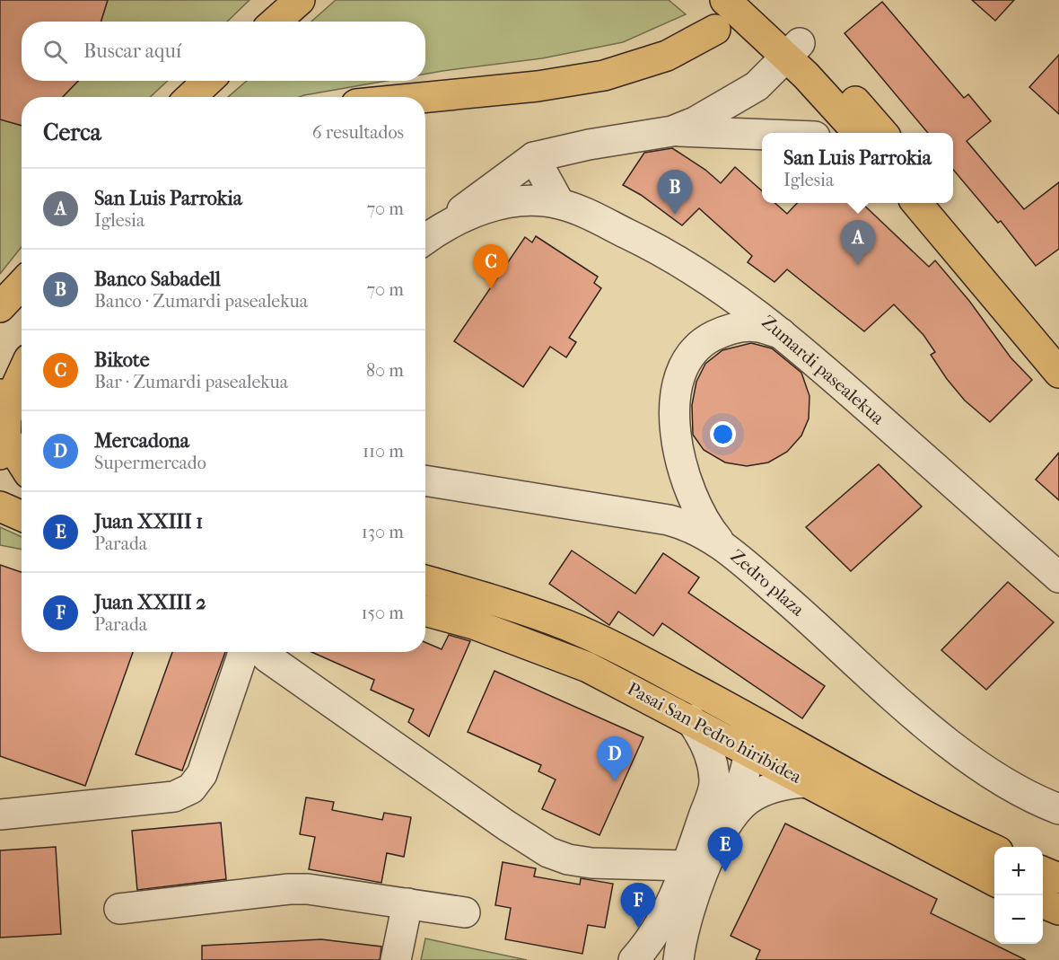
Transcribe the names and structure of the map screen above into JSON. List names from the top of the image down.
{
  "streets": {
    "main road": ["Pasai San Pedro hiribidea"],
    "street": ["Zumardi pasealekua", "Zedro plaza"]
  },
  "page": {
    "search": "Buscar aquí",
    "heading": ["Cerca", "6 resultados"],
    "popup": ["San Luis Parrokia", "Iglesia"],
    "list": [
      {
        "mark": "A",
        "name": "San Luis Parrokia",
        "note": "Iglesia",
        "value": "70 m"
      },
      {
        "mark": "B",
        "name": "Banco Sabadell",
        "note": "Banco · Zumardi pasealekua",
        "value": "70 m"
      },
      {
        "mark": "C",
        "name": "Bikote",
        "note": "Bar · Zumardi pasealekua",
        "value": "80 m"
      },
      {
        "mark": "D",
        "name": "Mercadona",
        "note": "Supermercado",
        "value": "110 m"
      },
      {
        "mark": "E",
        "name": "Juan XXIII 1",
        "note": "Parada",
        "value": "130 m"
      },
      {
        "mark": "F",
        "name": "Juan XXIII 2",
        "note": "Parada",
        "value": "150 m"
      }
    ],
    "pins": [
      "B",
      "A",
      "C",
      "D",
      "E",
      "F"
    ],
    "map_buttons": ["+", "−"]
  }
}
